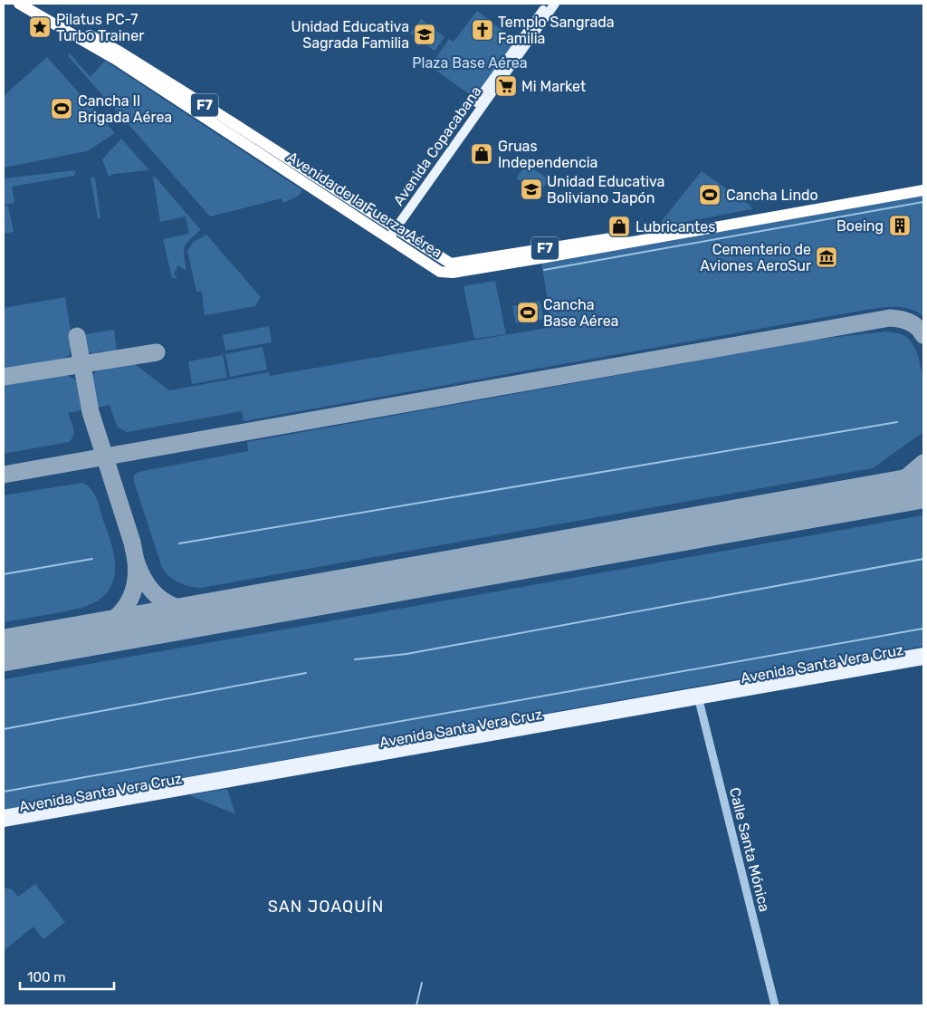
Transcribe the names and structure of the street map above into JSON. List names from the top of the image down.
{
  "streets": {
    "highway": ["F7", "Avenida de la Fuerza Aérea"],
    "main road": ["Avenida Copacabana", "Avenida Santa Vera Cruz"],
    "street": ["Calle Santa Mónica"]
  },
  "crossings": [
    ["Avenida Copacabana", "Avenida de la Fuerza Aérea"],
    ["Avenida Santa Vera Cruz", "Calle Santa Mónica"]
  ],
  "districts": ["SAN JOAQUÍN"],
  "parks": ["Plaza Base Aérea"],
  "places": {
    "place": ["Pilatus PC-7 Turbo Trainer"],
    "church": ["Templo Sangrada Familia"],
    "school or university": ["Unidad Educativa Sagrada Familia", "Unidad Educativa Boliviano Japón"],
    "supermarket": ["Mi Market"],
    "sports": ["Cancha II Brigada Aérea", "Cancha Lindo", "Cancha Base Aérea"],
    "shop": ["Gruas Independencia", "Lubricantes"],
    "building": ["Boeing"],
    "museum": ["Cementerio de Aviones AeroSur"]
  },
  "scale_bar": "100 m"
}
